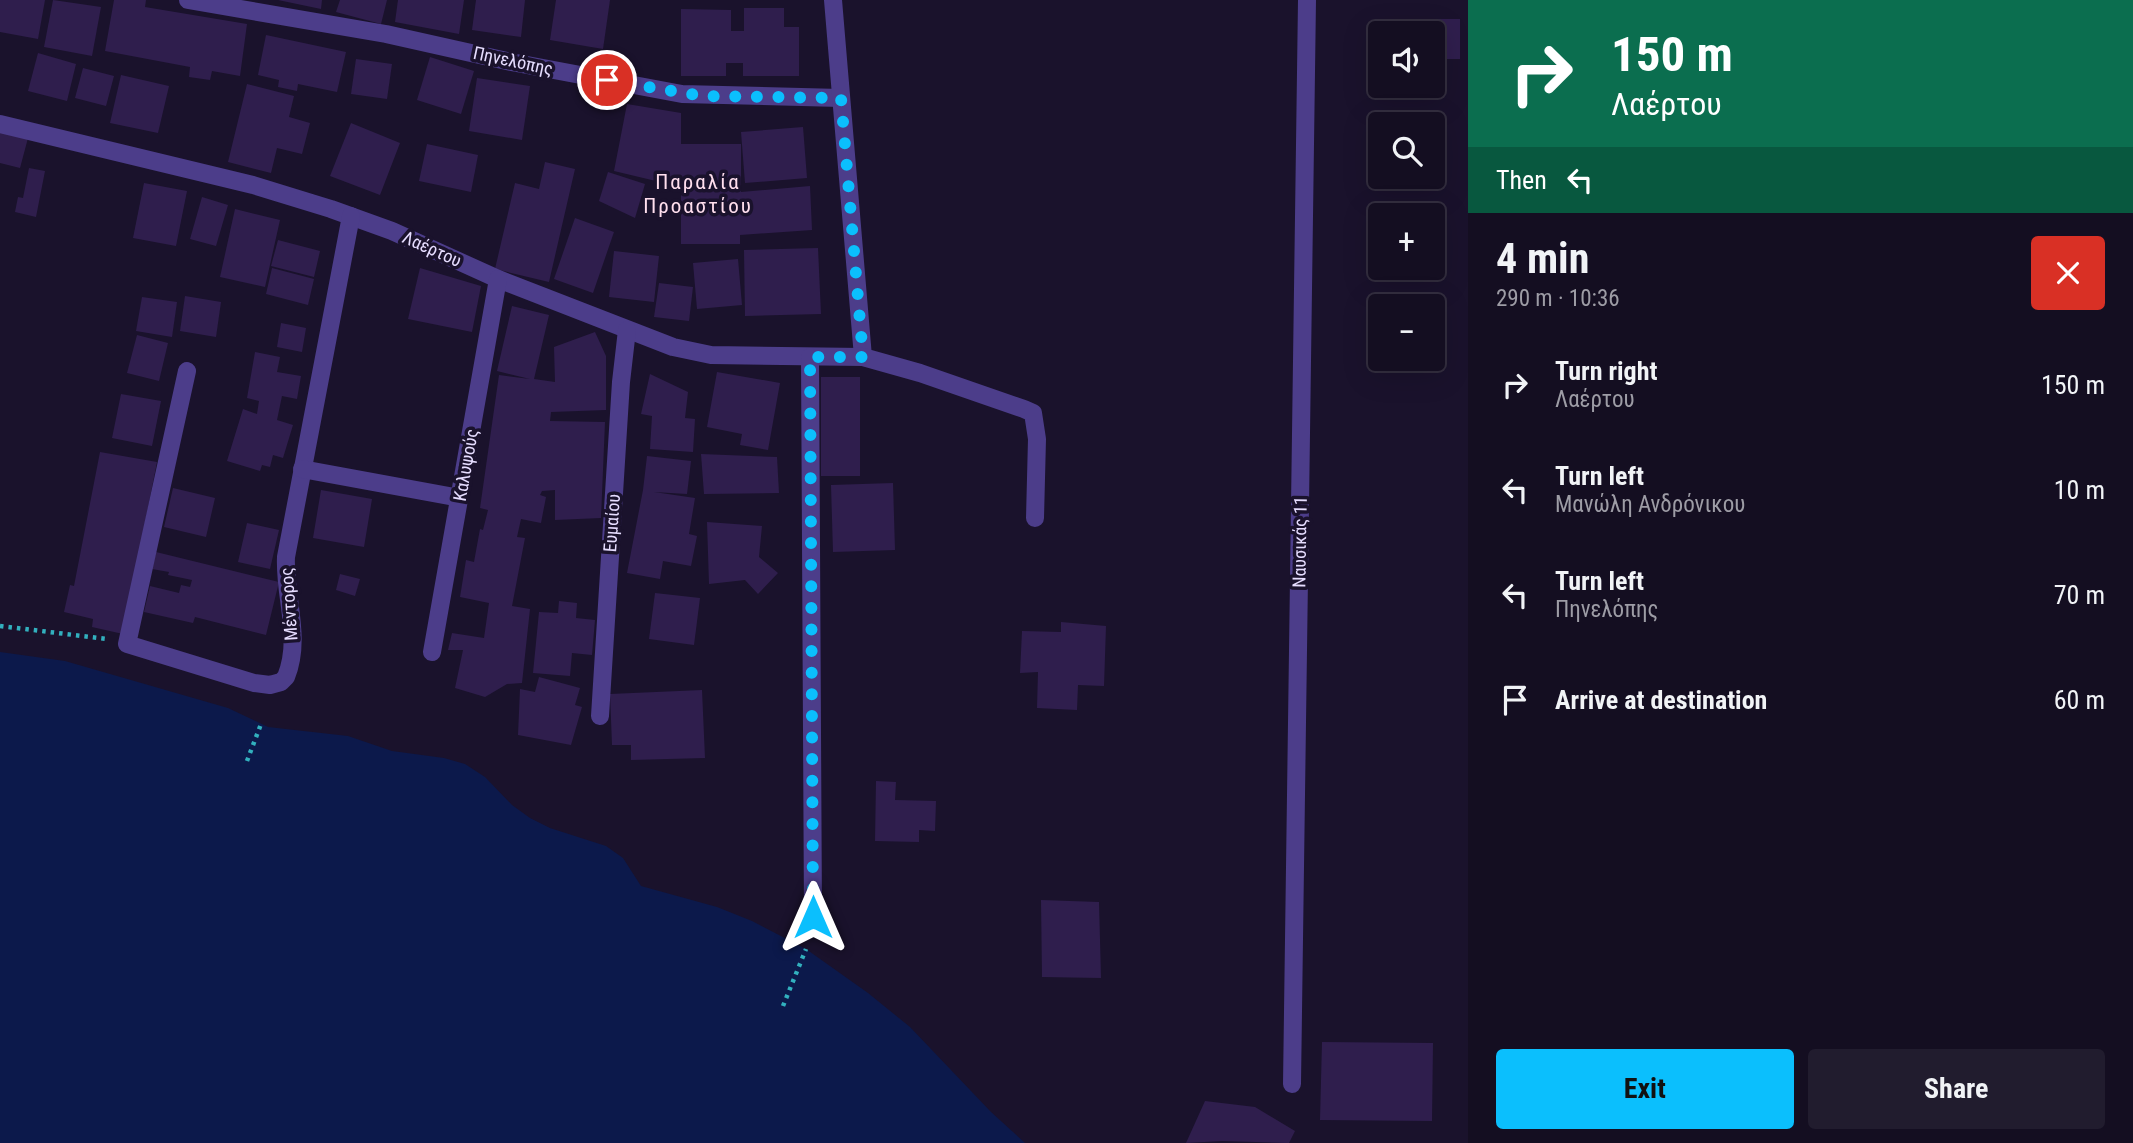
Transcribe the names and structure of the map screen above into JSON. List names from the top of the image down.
{
  "streets": {
    "street": [
      "Πηνελόπης",
      "Λαέρτου",
      "Καλυψούς",
      "Ευμαίου",
      "Ναυσικάς 11",
      "Μέντορος"
    ]
  },
  "crossings": [
    ["Λαέρτου", "Καλυψούς"],
    ["Λαέρτου", "Ευμαίου"],
    ["Λαέρτου", "Μέντορος"]
  ],
  "districts": ["Παραλία Προαστίου"],
  "page": {
    "turn": ["150 m", "Λαέρτου"],
    "map_buttons": ["+", "−"],
    "then": "Then",
    "heading": ["4 min", "290 m · 10:36"],
    "list": [
      {
        "name": "Turn right",
        "note": "Λαέρτου",
        "value": "150 m"
      },
      {
        "name": "Turn left",
        "note": "Μανώλη Ανδρόνικου",
        "value": "10 m"
      },
      {
        "name": "Turn left",
        "note": "Πηνελόπης",
        "value": "70 m"
      },
      {
        "name": "Arrive at destination",
        "value": "60 m"
      }
    ],
    "buttons": ["Exit", "Share"]
  }
}
